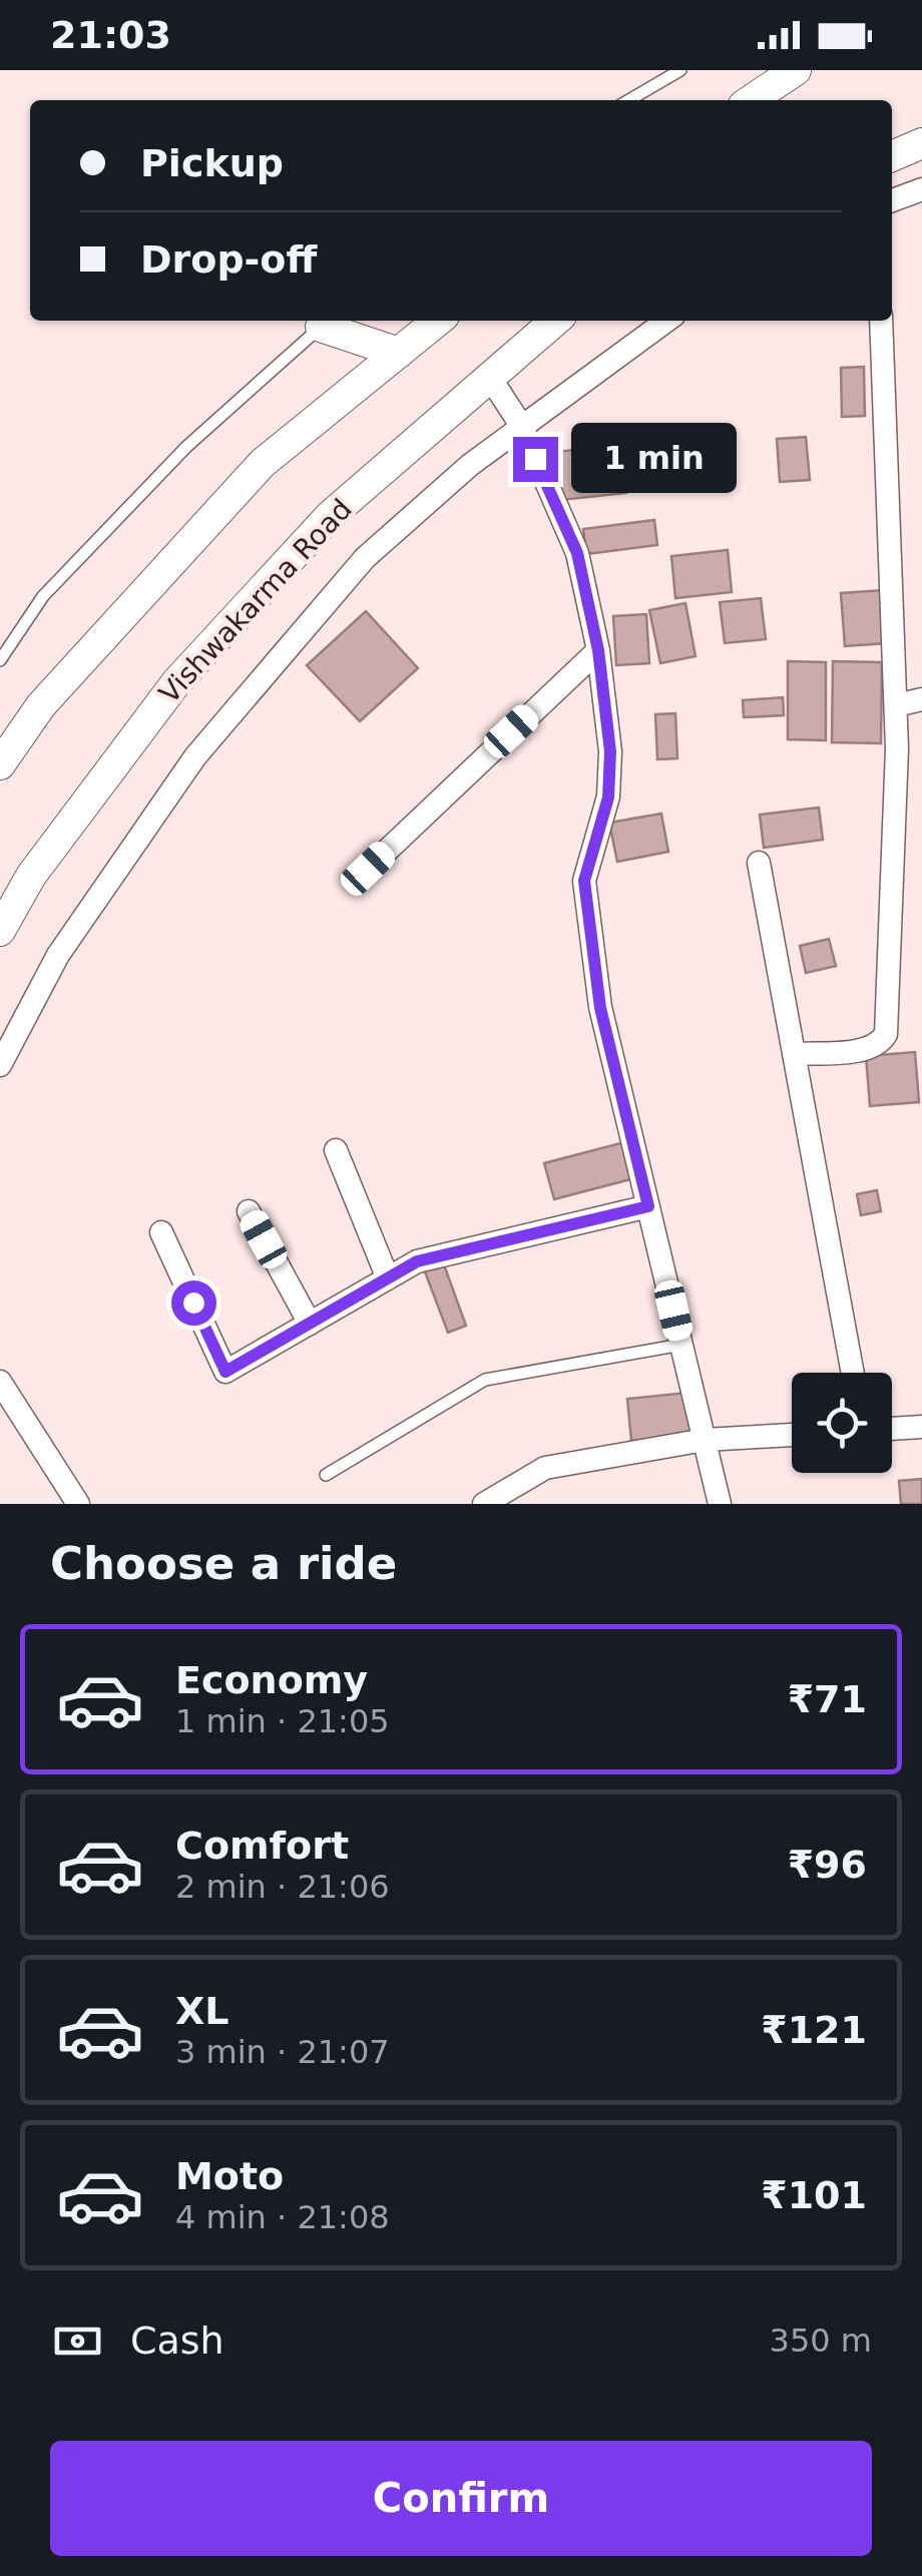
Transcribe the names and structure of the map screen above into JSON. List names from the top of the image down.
{
  "streets": {
    "main road": ["Vishwakarma Road"]
  },
  "page": {
    "status": "21:03",
    "banner": ["Pickup", "Drop-off"],
    "bubble": "1 min",
    "heading": "Choose a ride",
    "list": [
      {
        "name": "Economy",
        "note": "1 min · 21:05",
        "value": "₹71"
      },
      {
        "name": "Comfort",
        "note": "2 min · 21:06",
        "value": "₹96"
      },
      {
        "name": "XL",
        "note": "3 min · 21:07",
        "value": "₹121"
      },
      {
        "name": "Moto",
        "note": "4 min · 21:08",
        "value": "₹101"
      }
    ],
    "pay": ["Cash", "350 m"],
    "buttons": "Confirm"
  }
}
